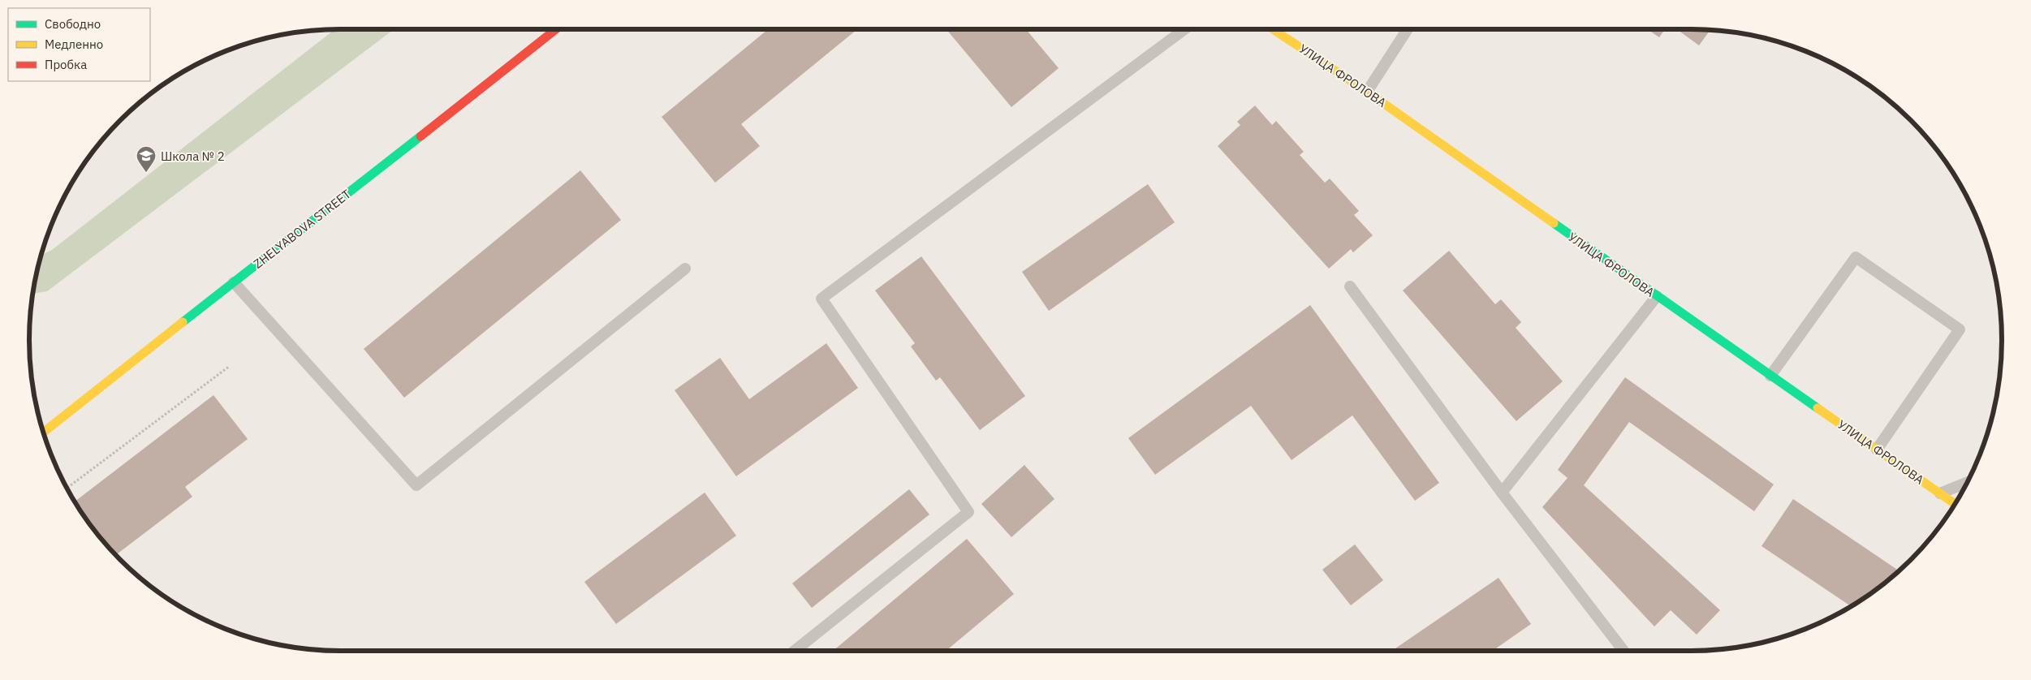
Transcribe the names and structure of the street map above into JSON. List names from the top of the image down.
{
  "streets": {
    "street": ["УЛИЦА ФРОЛОВА", "ZHELYABOVA STREET"]
  },
  "places": {
    "school or university": ["Школа № 2"]
  },
  "legend": ["Свободно", "Медленно", "Пробка"]
}
